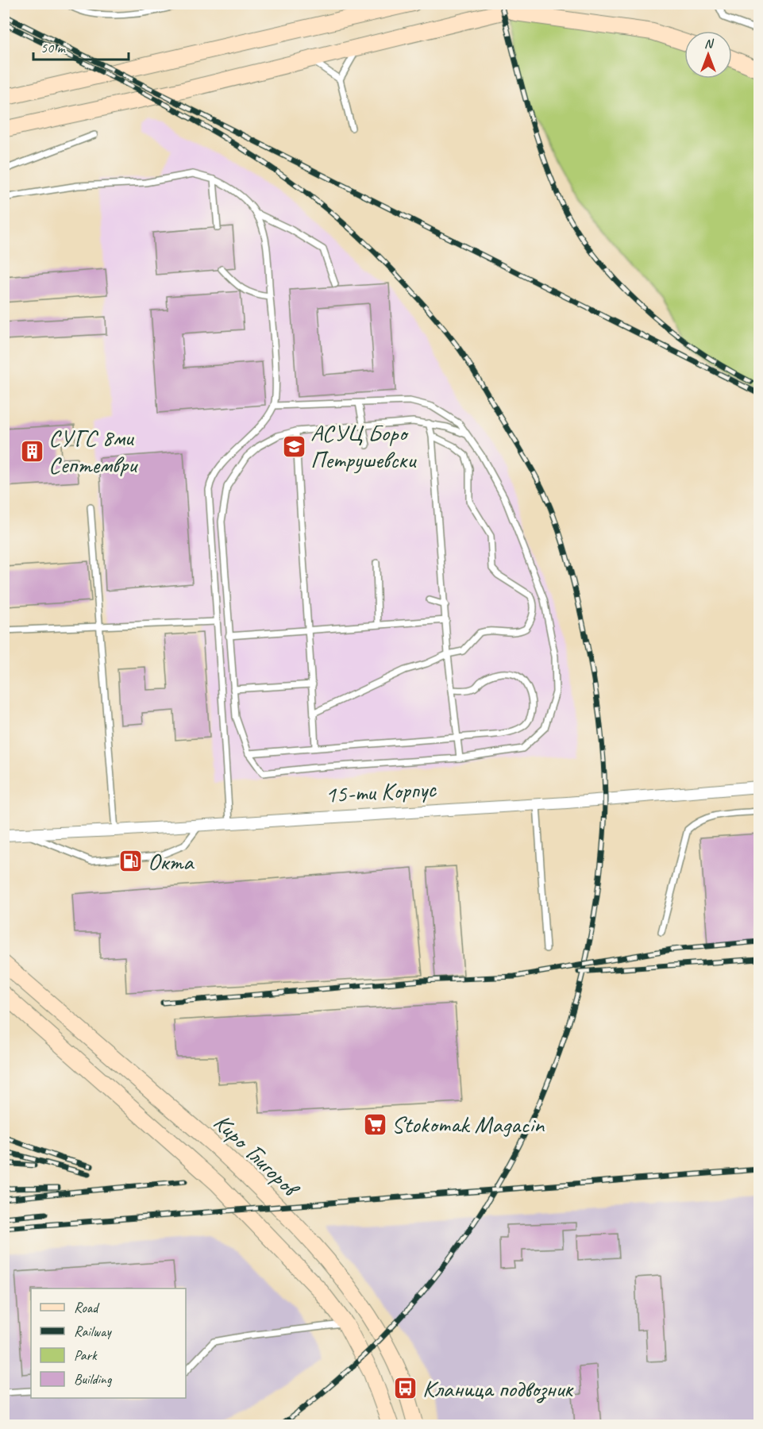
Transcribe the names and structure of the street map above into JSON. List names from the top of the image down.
{
  "streets": {
    "street": ["15-ти Корпус", "Киро Глигоров"]
  },
  "places": {
    "school or university": ["АСУЦ Боро Петрушевски"],
    "building": ["СУГС 8ми Септември"],
    "fuel station": ["Окта"],
    "supermarket": ["Stokomak Magacin"],
    "bus stop": ["Кланица подвозник"]
  },
  "legend": [
    "Road",
    "Railway",
    "Park",
    "Building"
  ],
  "scale_bar": "50 m",
  "north": "top"
}
